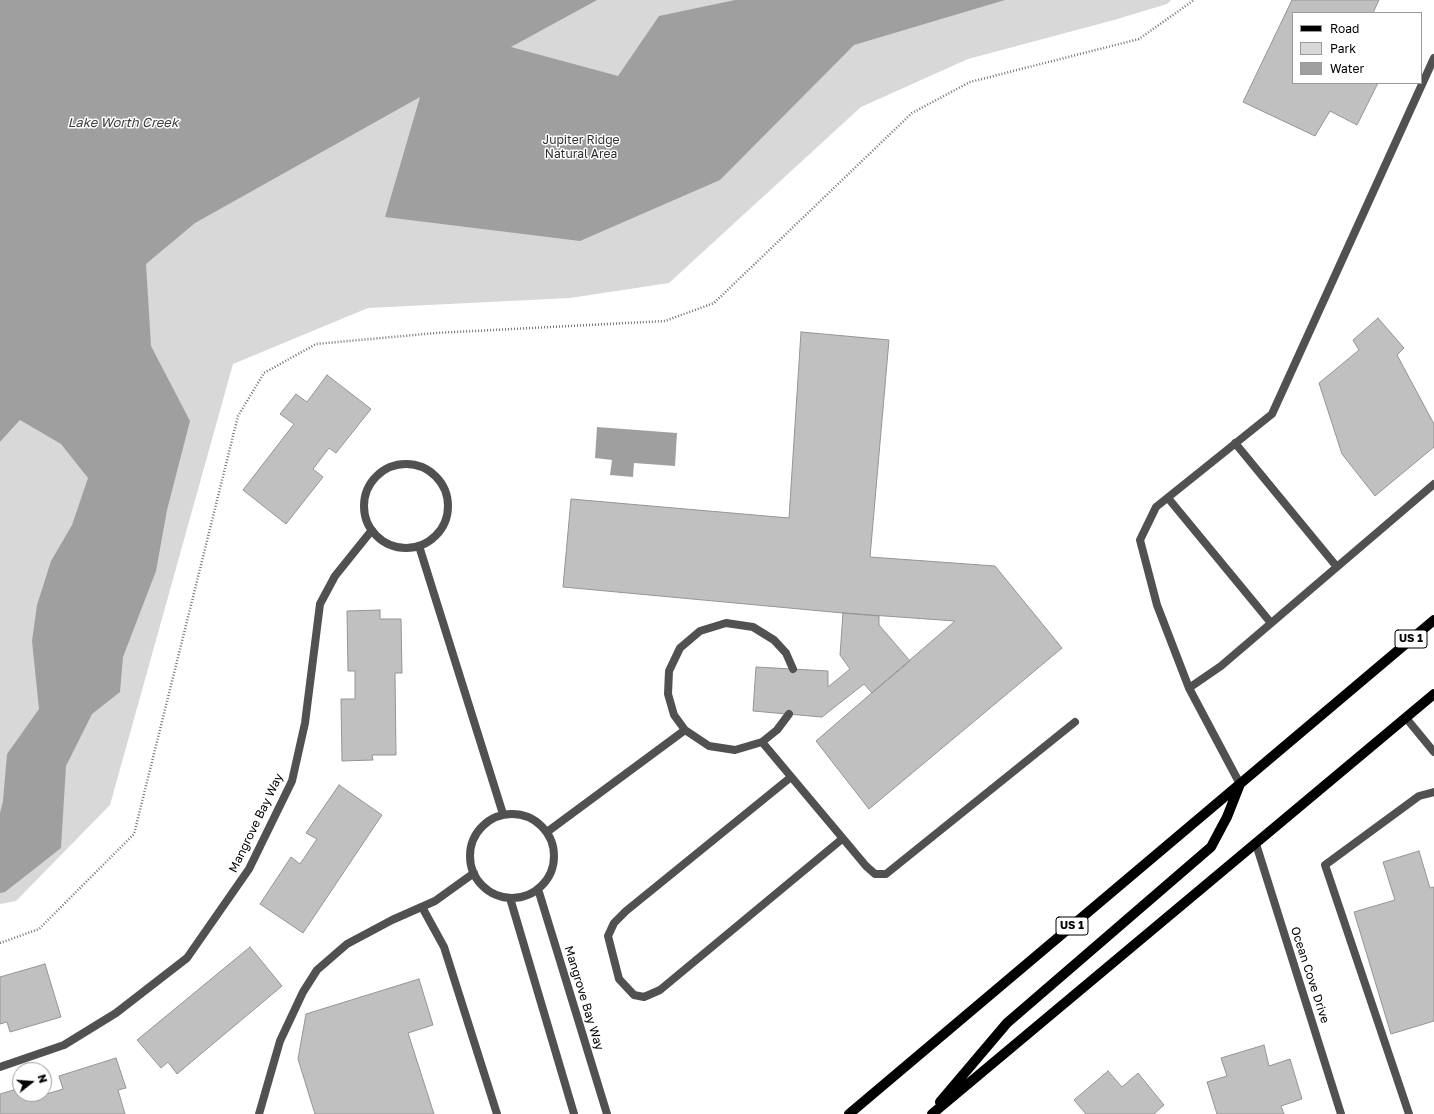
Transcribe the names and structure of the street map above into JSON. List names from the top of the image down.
{
  "streets": {
    "main road": ["US 1"],
    "street": ["Mangrove Bay Way", "Ocean Cove Drive"]
  },
  "water": ["Lake Worth Creek"],
  "parks": ["Jupiter Ridge Natural Area"],
  "legend": ["Road", "Park", "Water"],
  "north": "right"
}
